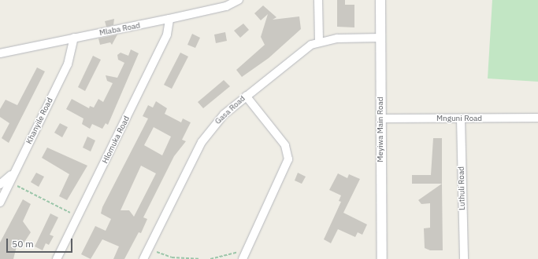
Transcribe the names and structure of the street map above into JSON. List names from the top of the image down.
{
  "streets": {
    "street": [
      "Mlaba Road",
      "Gasa Road",
      "Mnguni Road",
      "Khanyile Road",
      "Meyiwa Main Road",
      "Hlomuka Road",
      "Luthuli Road"
    ]
  },
  "crossings": [
    ["Mlaba Road", "Khanyile Road"],
    ["Mlaba Road", "Hlomuka Road"],
    ["Gasa Road", "Meyiwa Main Road"],
    ["Mnguni Road", "Meyiwa Main Road"],
    ["Mnguni Road", "Luthuli Road"]
  ],
  "scale_bar": "50 m"
}
